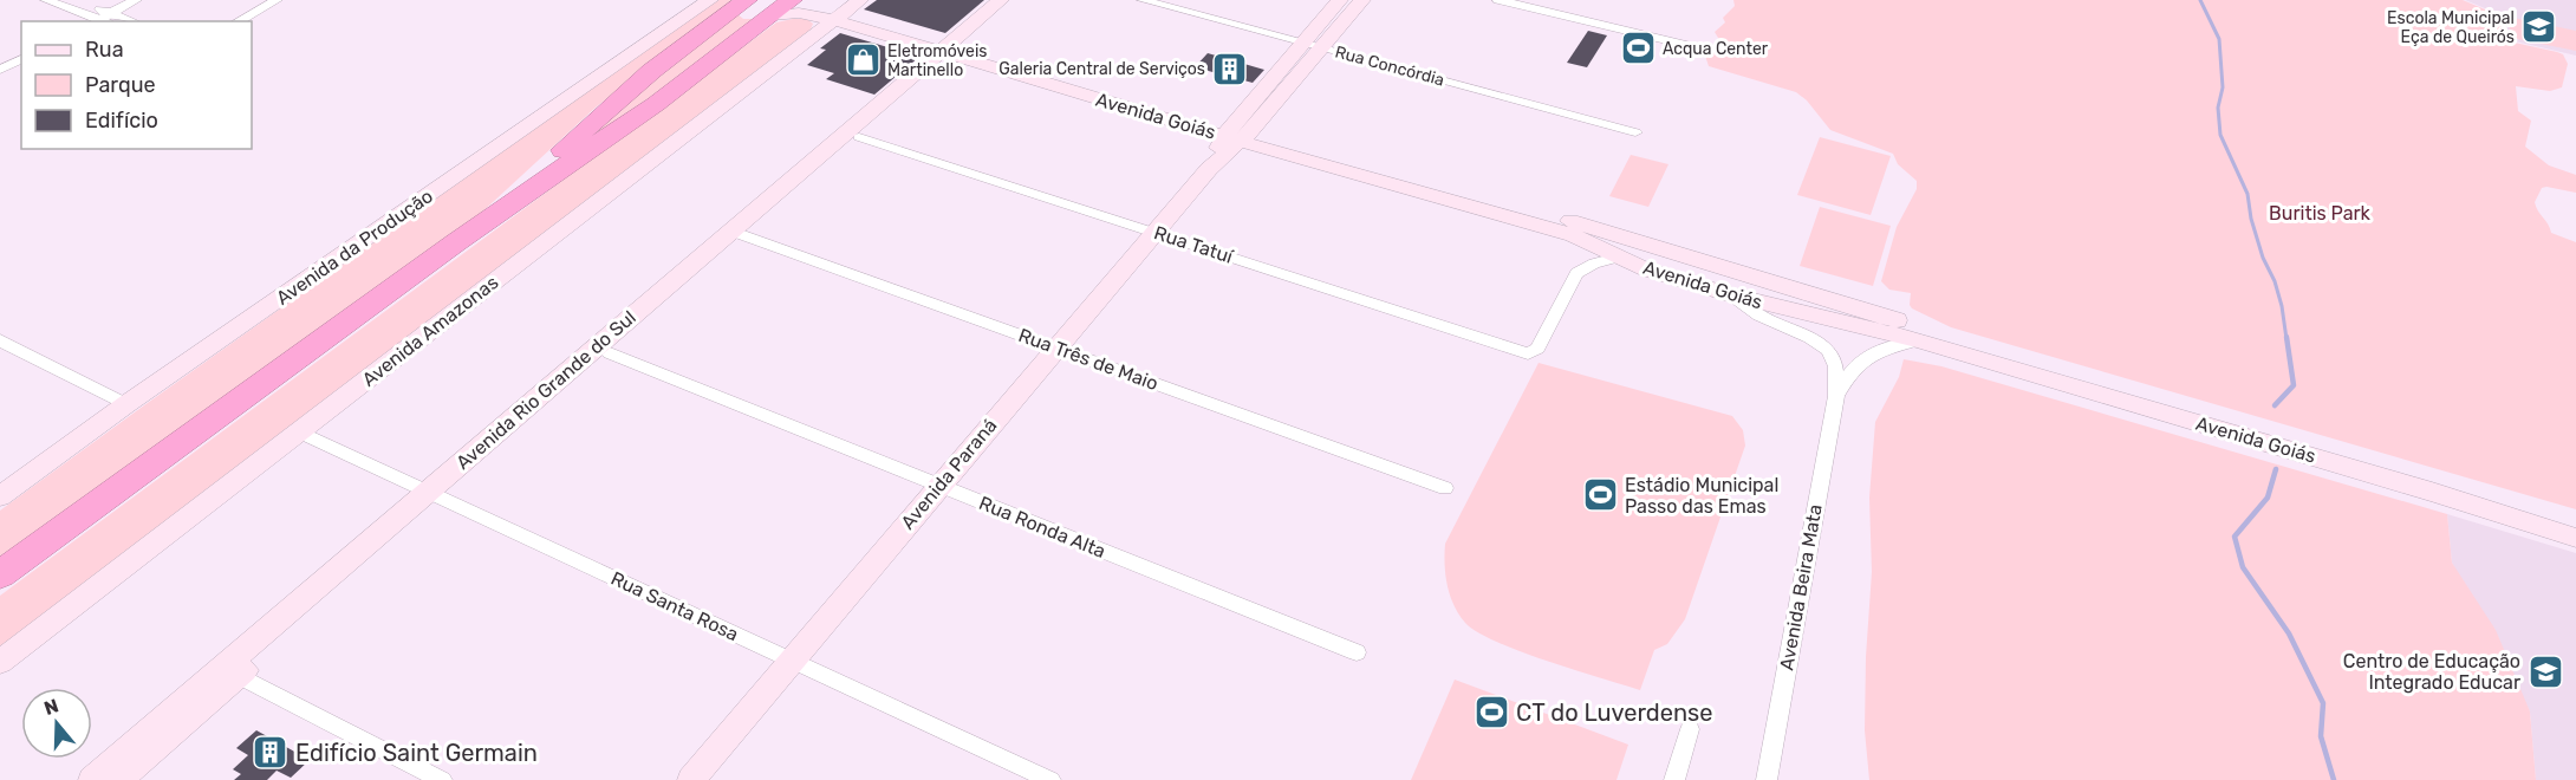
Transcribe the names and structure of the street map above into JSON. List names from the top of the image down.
{
  "streets": {
    "street": [
      "Rua Concórdia",
      "Avenida Goiás",
      "Rua Tatuí",
      "Avenida da Produção",
      "Avenida Amazonas",
      "Rua Três de Maio",
      "Avenida Rio Grande do Sul",
      "Avenida Paraná",
      "Rua Ronda Alta",
      "Avenida Beira Mata",
      "Rua Santa Rosa"
    ]
  },
  "crossings": [
    ["Rua Concórdia", "Avenida Paraná"],
    ["Avenida Goiás", "Rua Tatuí"],
    ["Avenida Goiás", "Avenida Amazonas"],
    ["Avenida Goiás", "Avenida Rio Grande do Sul"],
    ["Avenida Goiás", "Avenida Paraná"],
    ["Avenida Goiás", "Avenida Beira Mata"],
    ["Rua Tatuí", "Avenida Rio Grande do Sul"],
    ["Rua Tatuí", "Avenida Paraná"],
    ["Avenida Amazonas", "Rua Santa Rosa"],
    ["Rua Três de Maio", "Avenida Rio Grande do Sul"],
    ["Rua Três de Maio", "Avenida Paraná"],
    ["Avenida Rio Grande do Sul", "Rua Ronda Alta"],
    ["Avenida Rio Grande do Sul", "Rua Santa Rosa"],
    ["Avenida Paraná", "Rua Ronda Alta"],
    ["Avenida Paraná", "Rua Santa Rosa"]
  ],
  "parks": ["Buritis Park"],
  "places": {
    "school or university": ["Escola Municipal Eça de Queirós", "Centro de Educação Integrado Educar"],
    "sports": ["Acqua Center", "Estádio Municipal Passo das Emas", "CT do Luverdense"],
    "shop": ["Eletromóveis Martinello"],
    "building": ["Galeria Central de Serviços", "Edifício Saint Germain"]
  },
  "legend": ["Rua", "Parque", "Edifício"],
  "north": "top"
}
